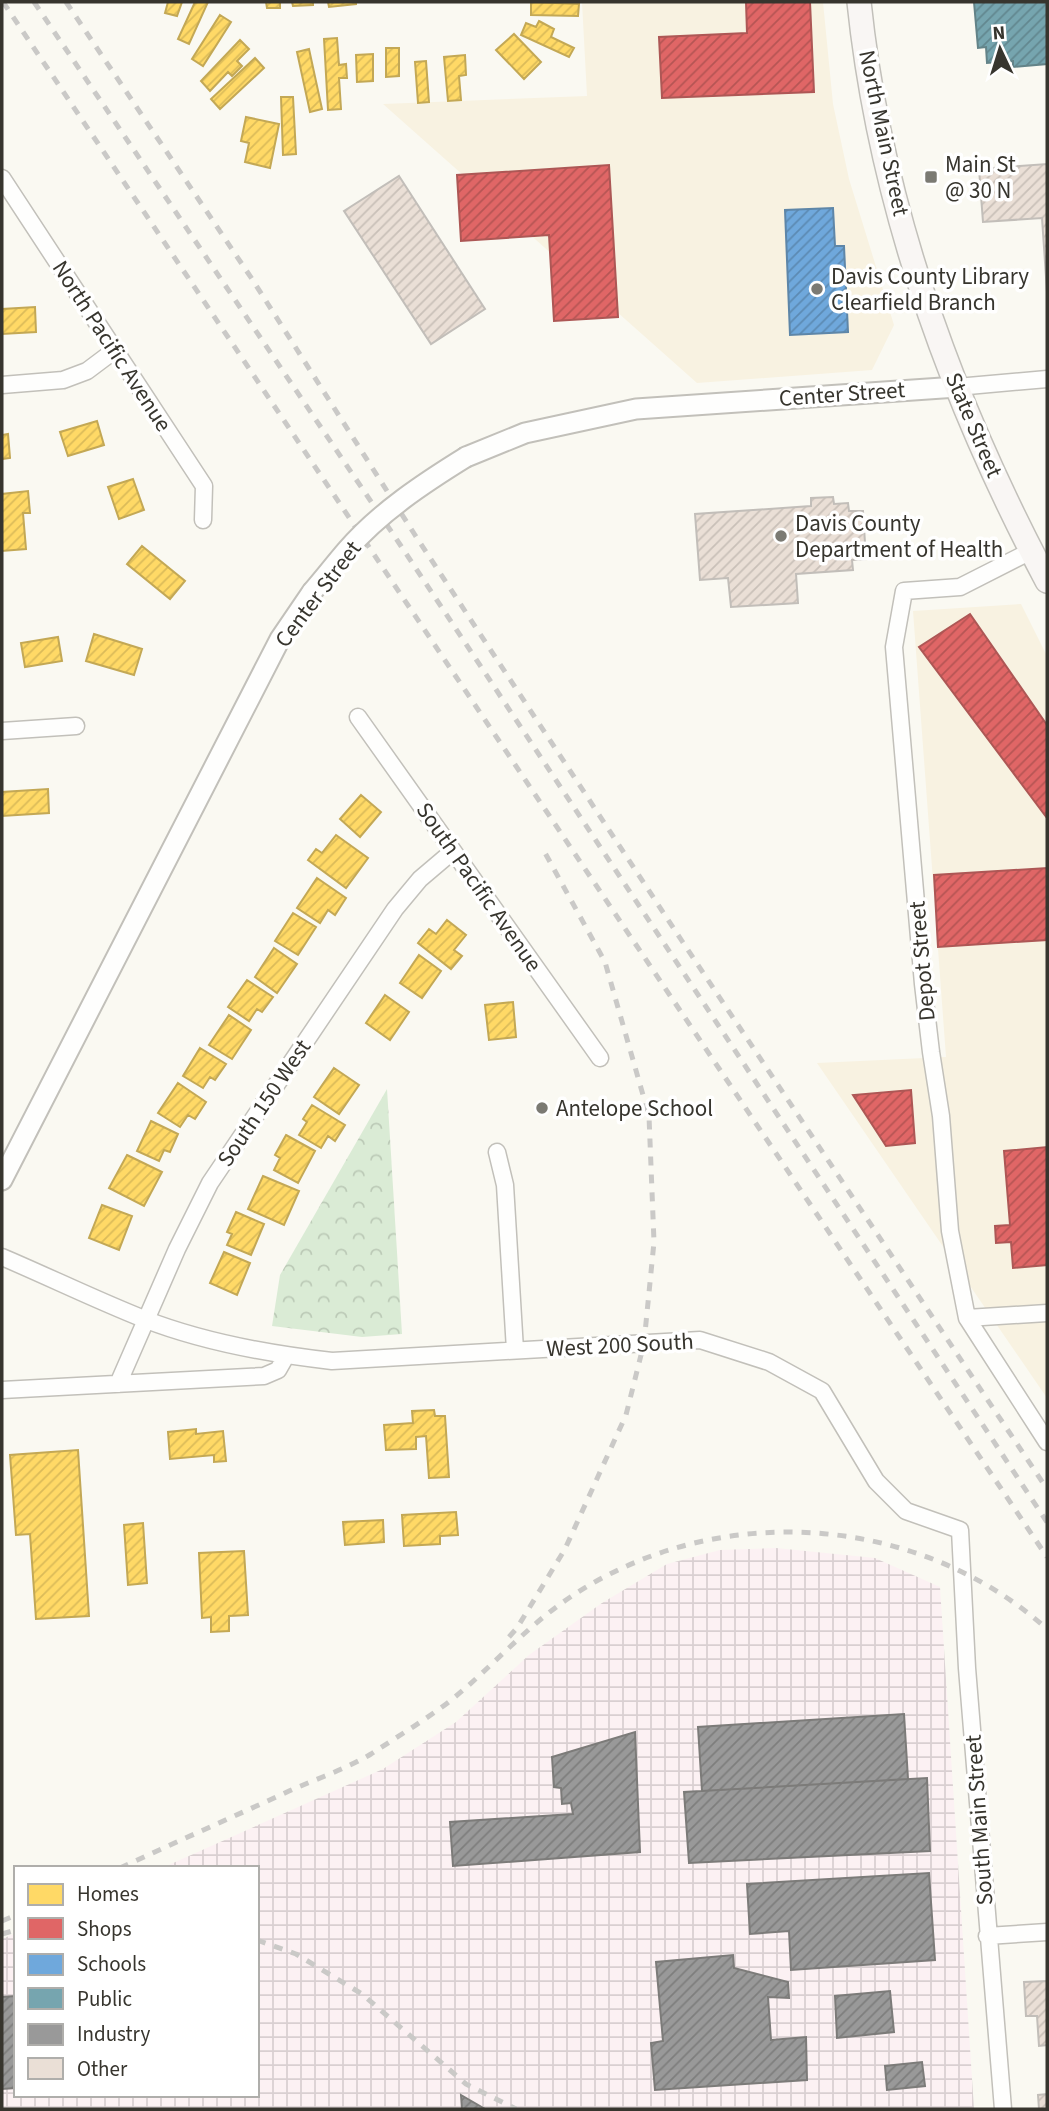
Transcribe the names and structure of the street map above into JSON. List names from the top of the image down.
{
  "streets": {
    "main road": ["North Main Street", "State Street"],
    "street": [
      "North Pacific Avenue",
      "Center Street",
      "South Pacific Avenue",
      "Depot Street",
      "South 150 West",
      "West 200 South",
      "South Main Street"
    ]
  },
  "crossings": [
    ["North Main Street", "State Street"],
    ["Center Street", "State Street"],
    ["State Street", "Depot Street"],
    ["South Pacific Avenue", "South 150 West"],
    ["South 150 West", "West 200 South"],
    ["West 200 South", "South Main Street"]
  ],
  "places": {
    "transit": ["Main St @ 30 N"],
    "other": ["Davis County Library Clearfield Branch", "Davis County Department of Health", "Antelope School"]
  },
  "legend": [
    "Homes",
    "Shops",
    "Schools",
    "Public",
    "Industry",
    "Other"
  ],
  "north": "top"
}
